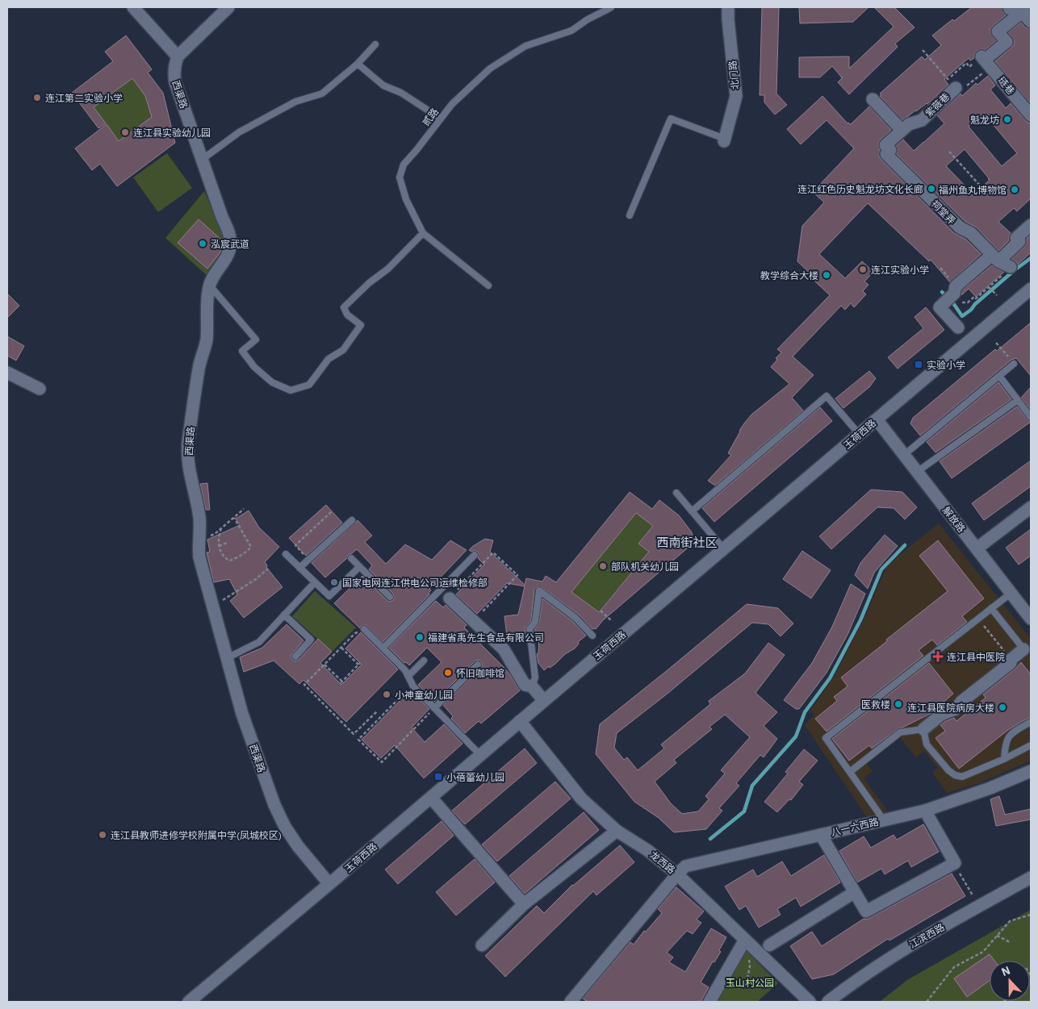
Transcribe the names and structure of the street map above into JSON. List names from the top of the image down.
{
  "streets": {
    "street": [
      "北门路",
      "琏巷",
      "西渠路",
      "紫薇巷",
      "祠堂弄",
      "玉荷西路",
      "解放路",
      "八一六西路",
      "龙西路",
      "江滨西路"
    ],
    "lane": ["贰路"]
  },
  "crossings": [
    ["西渠路", "玉荷西路"],
    ["紫薇巷", "祠堂弄"],
    ["玉荷西路", "解放路"],
    ["玉荷西路", "龙西路"],
    ["八一六西路", "龙西路"]
  ],
  "districts": ["西南街社区"],
  "parks": ["玉山村公园"],
  "places": {
    "other": [
      "连江第二实验小学",
      "魁龙坊",
      "连江县实验幼儿园",
      "连江红色历史魁龙坊文化长廊",
      "福州鱼丸博物馆",
      "泓宸武道",
      "连江实验小学",
      "教学综合大楼",
      "部队机关幼儿园",
      "国家电网连江供电公司运维检修部",
      "福建省禹先生食品有限公司",
      "怀旧咖啡馆",
      "小神童幼儿园",
      "医救楼",
      "连江县医院病房大楼",
      "连江县教师进修学校附属中学(凤城校区)"
    ],
    "transit": ["实验小学", "小蓓蕾幼儿园"],
    "health": ["连江县中医院"]
  },
  "north": "top"
}
